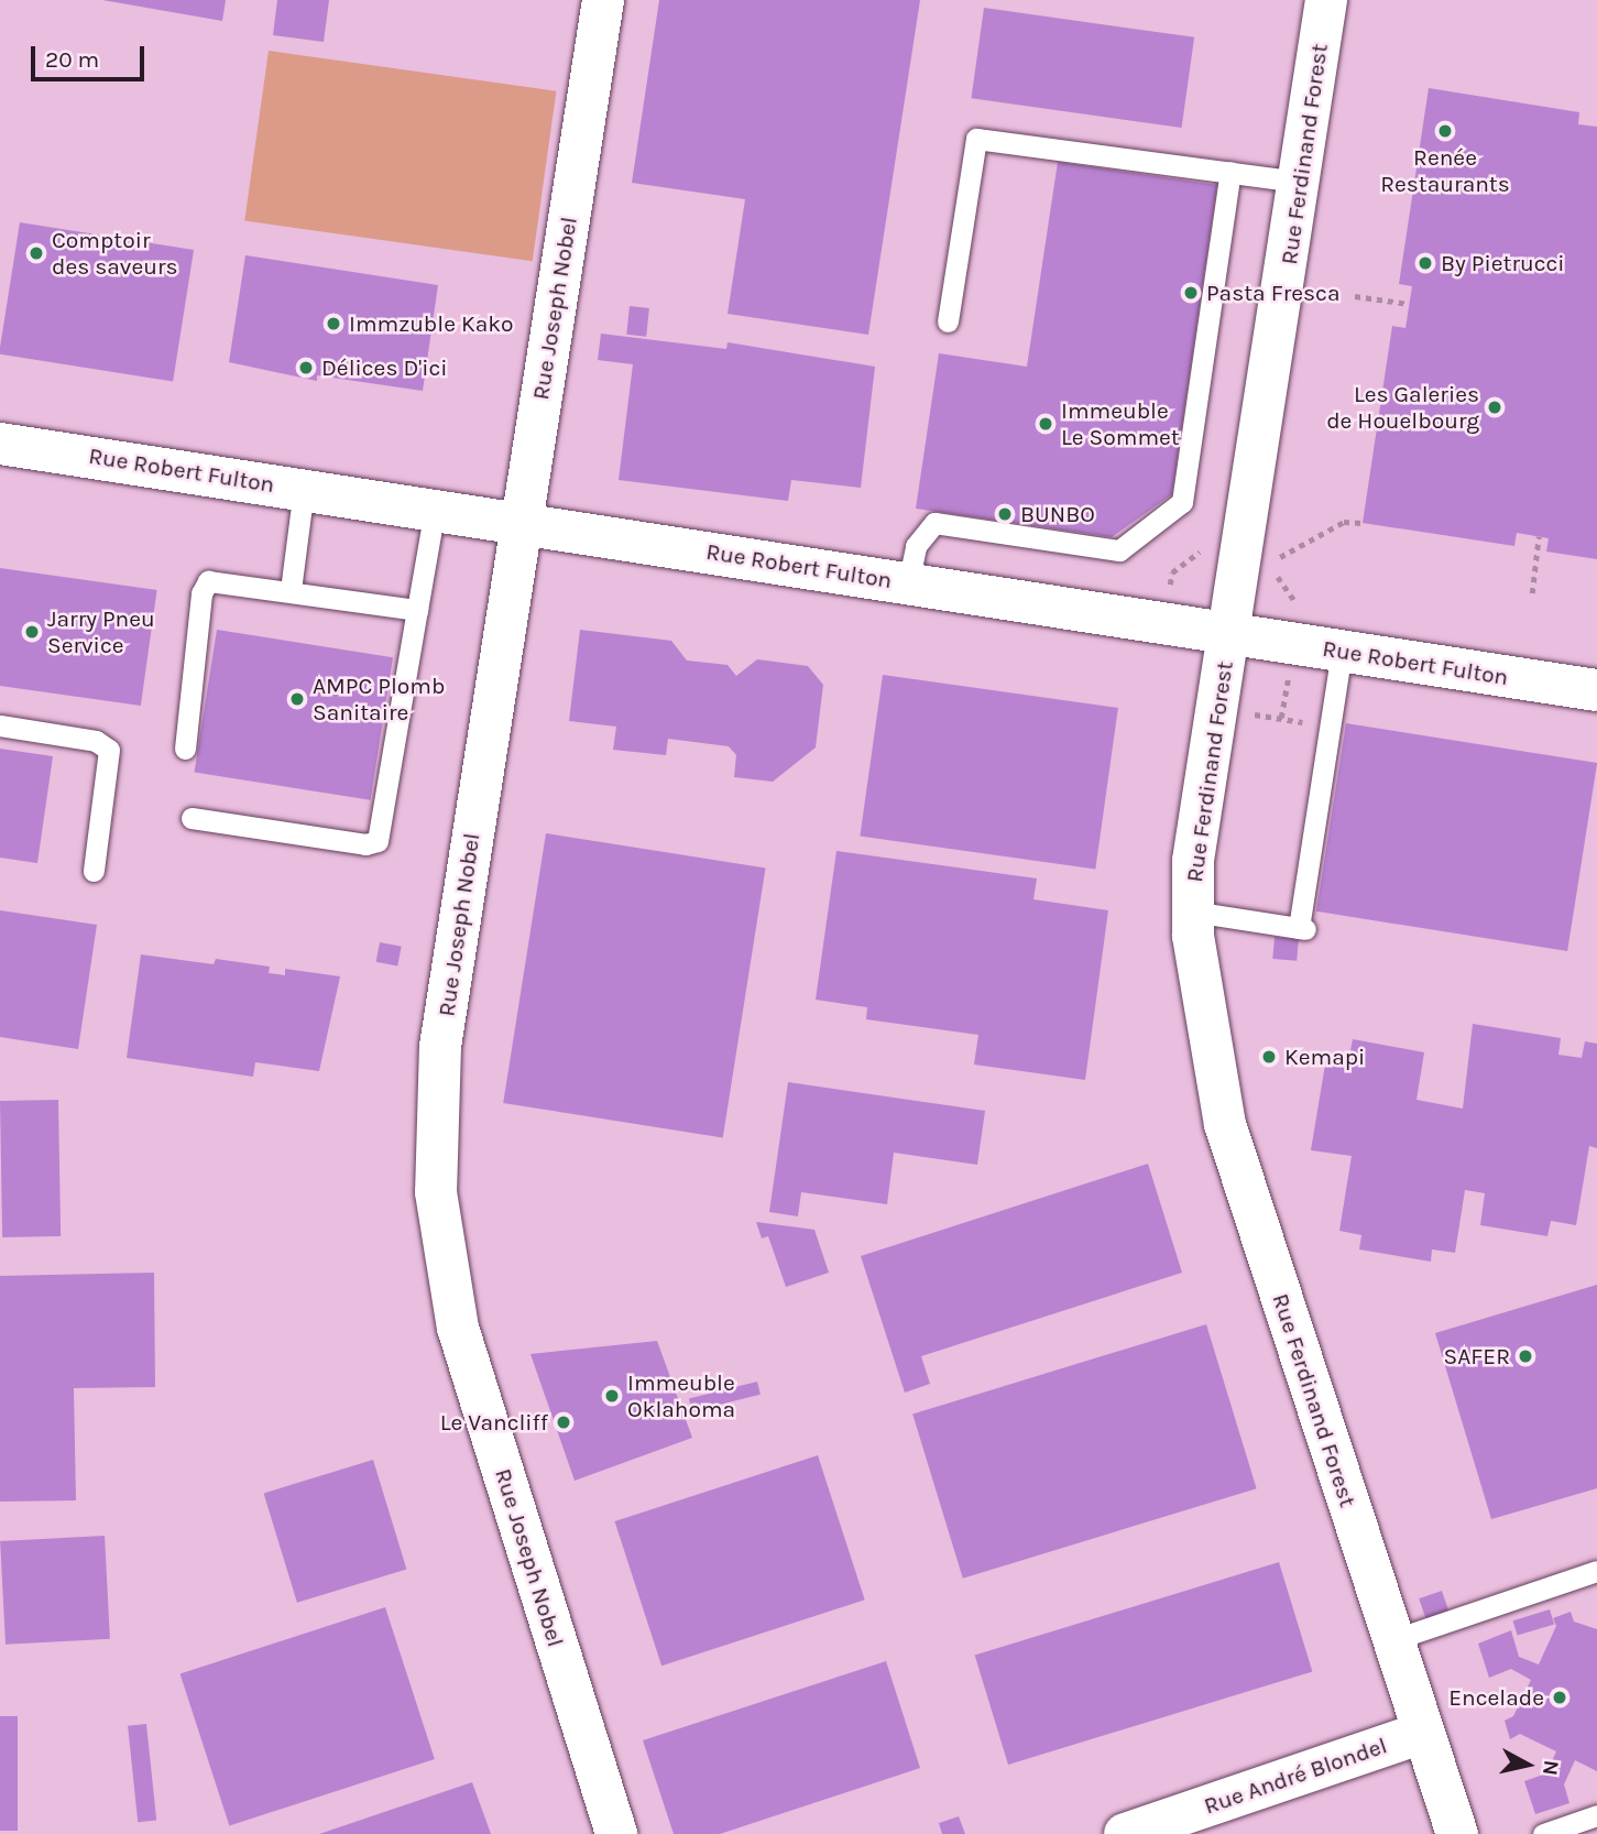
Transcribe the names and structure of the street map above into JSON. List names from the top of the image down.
{
  "streets": {
    "street": [
      "Rue Ferdinand Forest",
      "Rue Joseph Nobel",
      "Rue Robert Fulton",
      "Rue André Blondel"
    ]
  },
  "crossings": [
    ["Rue Ferdinand Forest", "Rue Robert Fulton"],
    ["Rue Ferdinand Forest", "Rue André Blondel"],
    ["Rue Joseph Nobel", "Rue Robert Fulton"]
  ],
  "places": [
    "Renée Restaurants",
    "Comptoir des saveurs",
    "By Pietrucci",
    "Pasta Fresca",
    "Immzuble Kako",
    "Délices D'ici",
    "Les Galeries de Houelbourg",
    "Immeuble Le Sommet",
    "BUNBO",
    "Jarry Pneu Service",
    "AMPC Plomb Sanitaire",
    "Kemapi",
    "SAFER",
    "Immeuble Oklahoma",
    "Le Vancliff",
    "Encelade"
  ],
  "scale_bar": "20 m",
  "north": "right"
}
